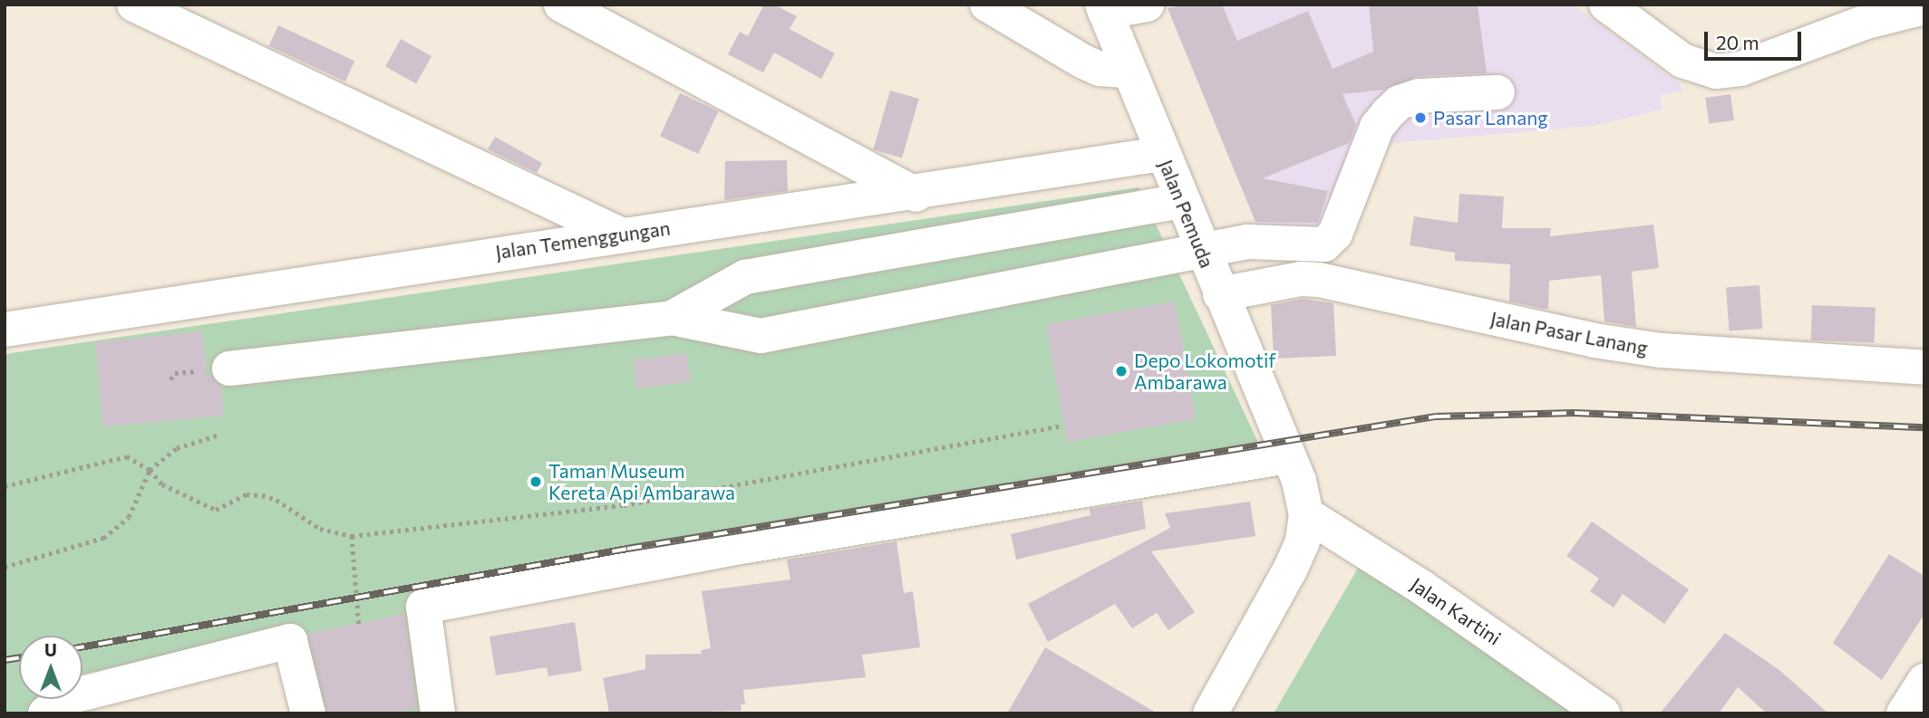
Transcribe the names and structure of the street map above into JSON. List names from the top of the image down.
{
  "streets": {
    "street": [
      "Jalan Pemuda",
      "Jalan Temenggungan",
      "Jalan Pasar Lanang",
      "Jalan Kartini"
    ]
  },
  "crossings": [
    ["Jalan Pemuda", "Jalan Temenggungan"],
    ["Jalan Pemuda", "Jalan Pasar Lanang"],
    ["Jalan Pemuda", "Jalan Kartini"]
  ],
  "places": ["Pasar Lanang", "Depo Lokomotif Ambarawa", "Taman Museum Kereta Api Ambarawa"],
  "scale_bar": "20 m",
  "north": "top"
}
